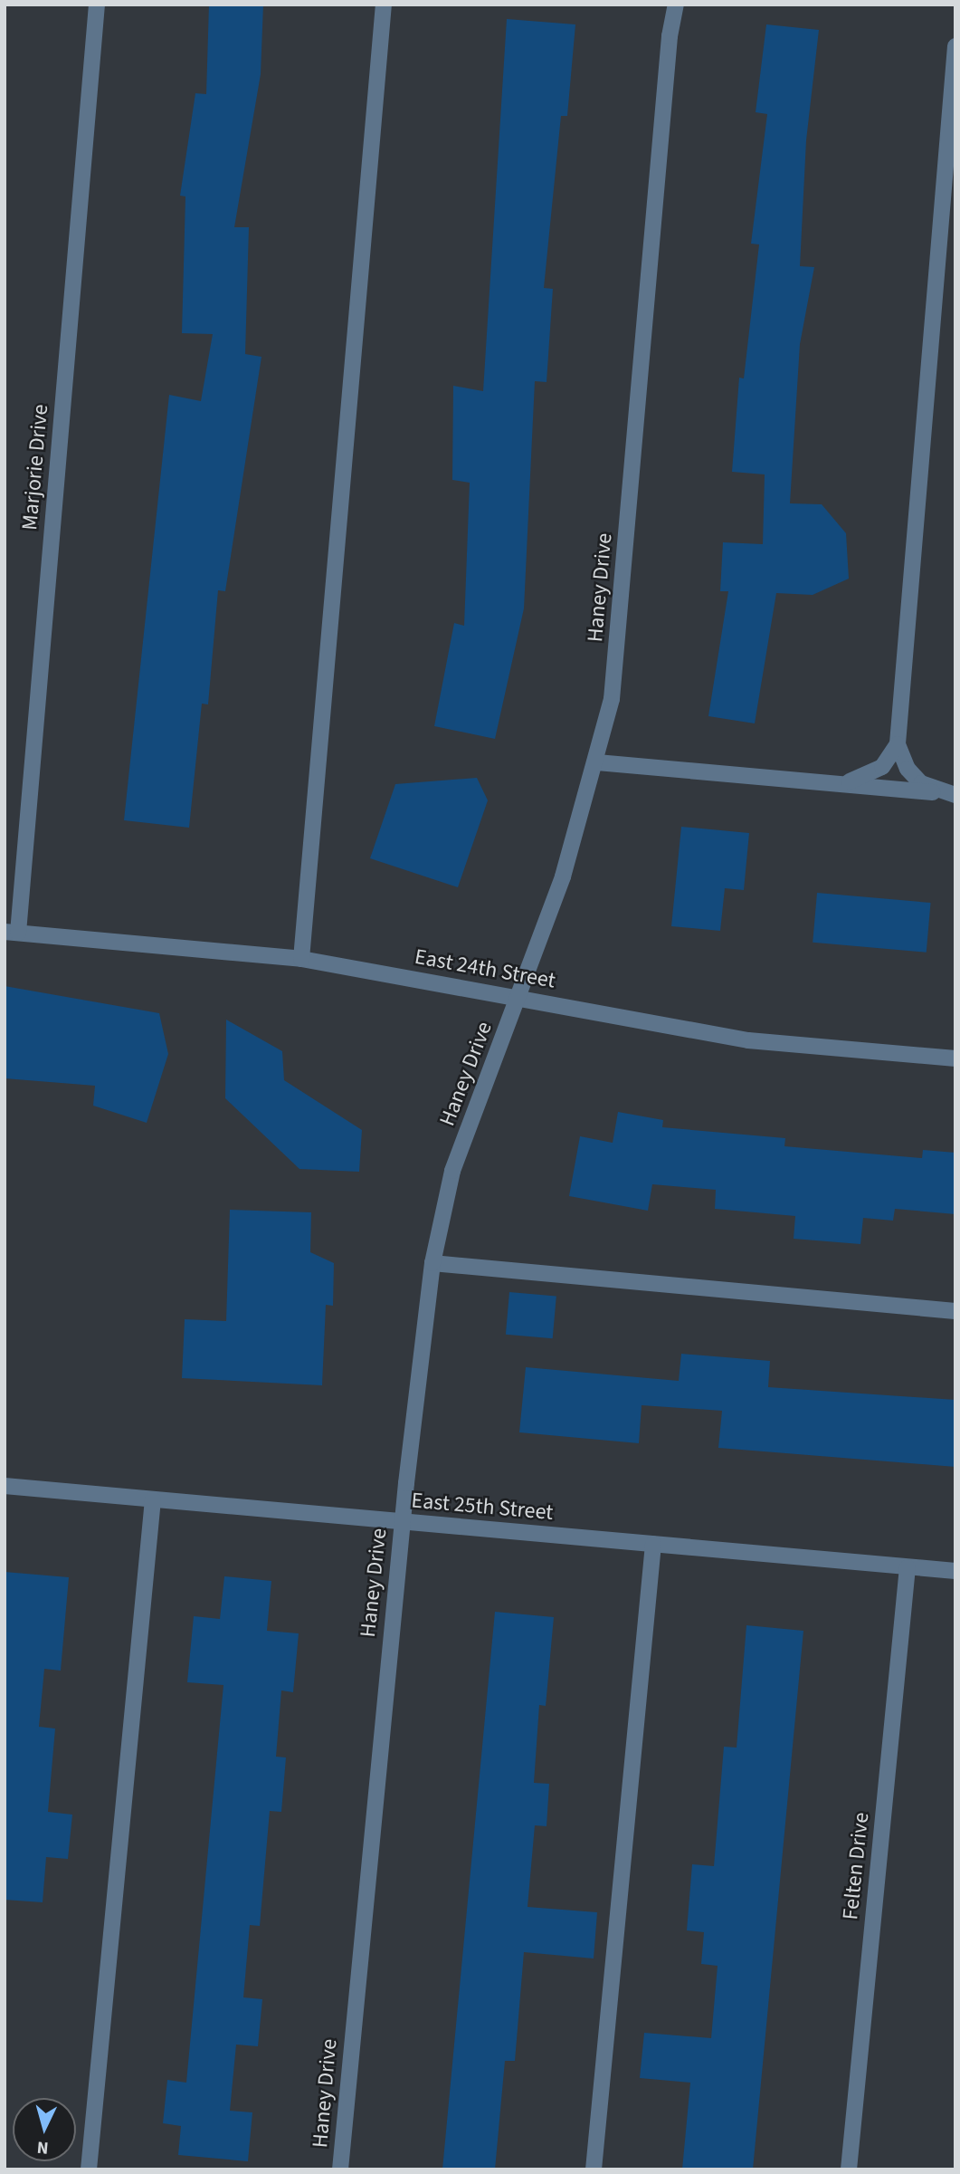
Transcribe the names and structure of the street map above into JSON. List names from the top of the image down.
{
  "streets": {
    "street": [
      "Marjorie Drive",
      "Haney Drive",
      "East 24th Street",
      "East 25th Street",
      "Felten Drive"
    ]
  },
  "crossings": [
    ["Marjorie Drive", "East 24th Street"],
    ["Haney Drive", "East 24th Street"],
    ["Haney Drive", "East 25th Street"],
    ["East 25th Street", "Felten Drive"]
  ],
  "north": "bottom"
}
